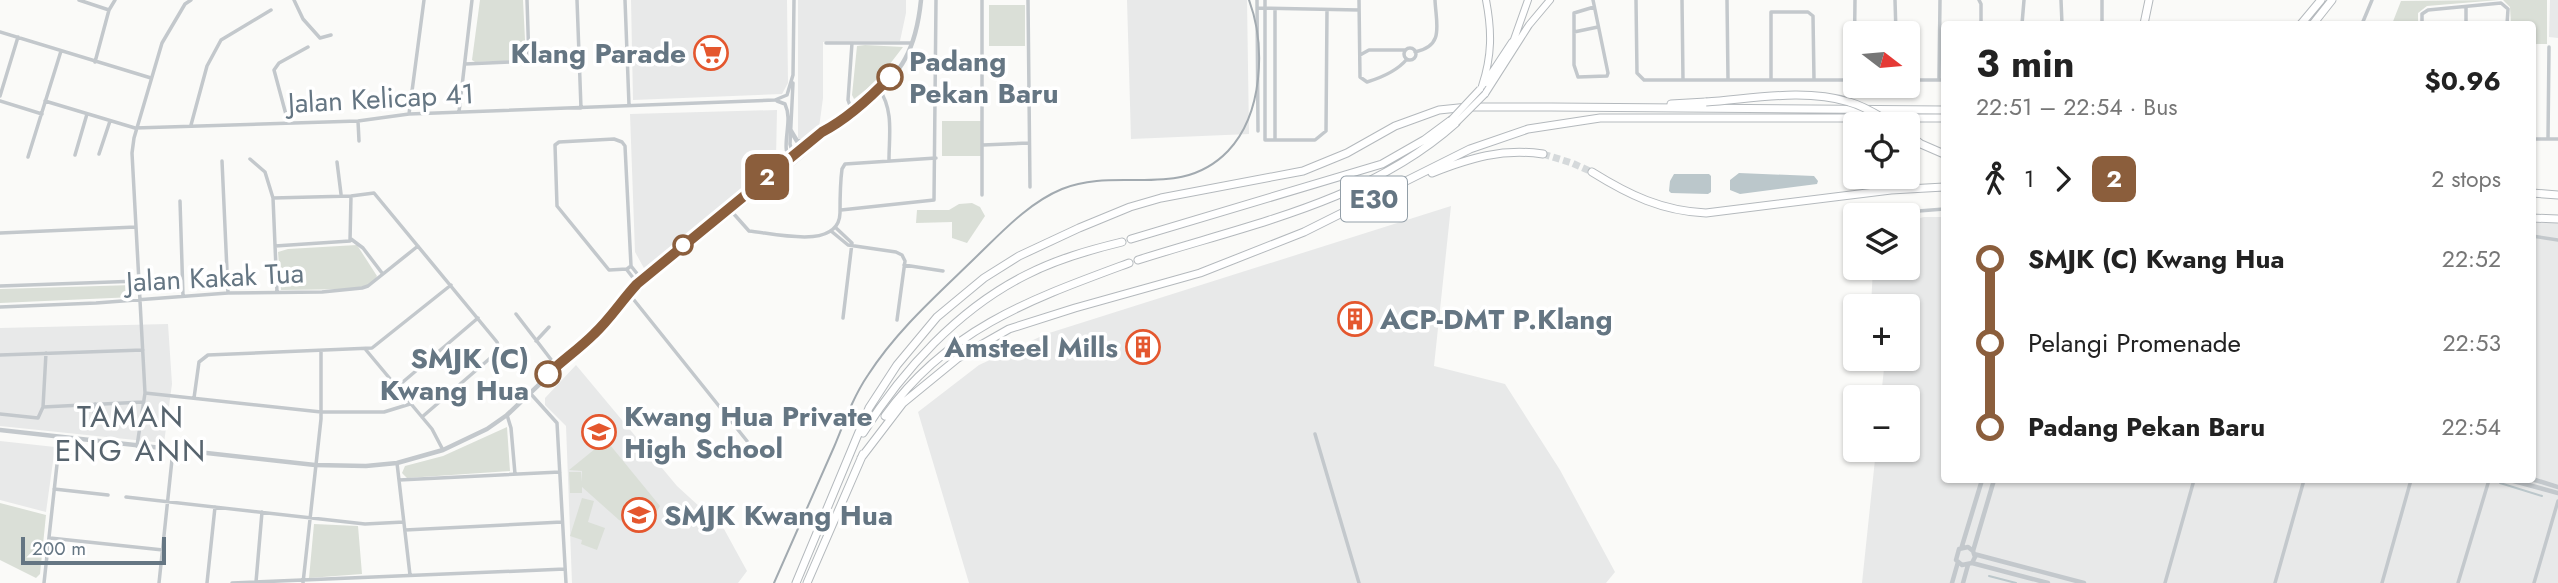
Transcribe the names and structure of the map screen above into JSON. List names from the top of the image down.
{
  "streets": {
    "highway": ["E30"],
    "street": ["Jalan Kelicap 41", "Jalan Kakak Tua"]
  },
  "districts": ["TAMAN ENG ANN"],
  "places": {
    "supermarket": ["Klang Parade"],
    "other": ["Padang Pekan Baru", "SMJK (C) Kwang Hua"],
    "building": ["ACP-DMT P.Klang", "Amsteel Mills"],
    "school or university": ["Kwang Hua Private High School", "SMJK Kwang Hua"]
  },
  "lines": ["bus line 2"],
  "scale_bar": "200 m",
  "north": "right",
  "page": {
    "on_map": "2",
    "map_buttons": ["+", "−"],
    "heading": ["3 min", "22:51 – 22:54 · Bus", "$0.96"],
    "legs": ["1", "2", "2 stops"],
    "list": [
      {
        "name": "SMJK (C) Kwang Hua",
        "value": "22:52"
      },
      {
        "name": "Pelangi Promenade",
        "value": "22:53"
      },
      {
        "name": "Padang Pekan Baru",
        "value": "22:54"
      }
    ],
    "scale": "200 m"
  }
}
